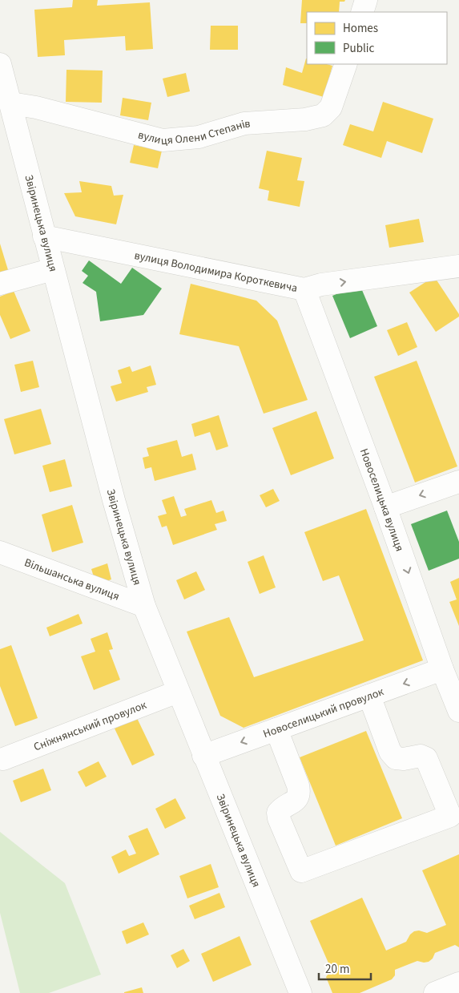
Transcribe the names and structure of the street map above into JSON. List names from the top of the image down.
{
  "streets": {
    "street": [
      "вулиця Олени Степанів",
      "Звіринецька вулиця",
      "вулиця Володимира Короткевича",
      "Новоселицька вулиця",
      "Вільшанська вулиця",
      "Новоселицький провулок",
      "Сніжнянський провулок"
    ]
  },
  "crossings": [
    ["вулиця Олени Степанів", "Звіринецька вулиця"],
    ["Звіринецька вулиця", "вулиця Володимира Короткевича"],
    ["Звіринецька вулиця", "Вільшанська вулиця"],
    ["Звіринецька вулиця", "Новоселицький провулок"],
    ["Звіринецька вулиця", "Сніжнянський провулок"],
    ["вулиця Володимира Короткевича", "Новоселицька вулиця"],
    ["Новоселицька вулиця", "Новоселицький провулок"]
  ],
  "one_way": ["вулиця Володимира Короткевича", "Новоселицька вулиця", "Новоселицький провулок"],
  "legend": ["Homes", "Public"],
  "scale_bar": "20 m"
}
